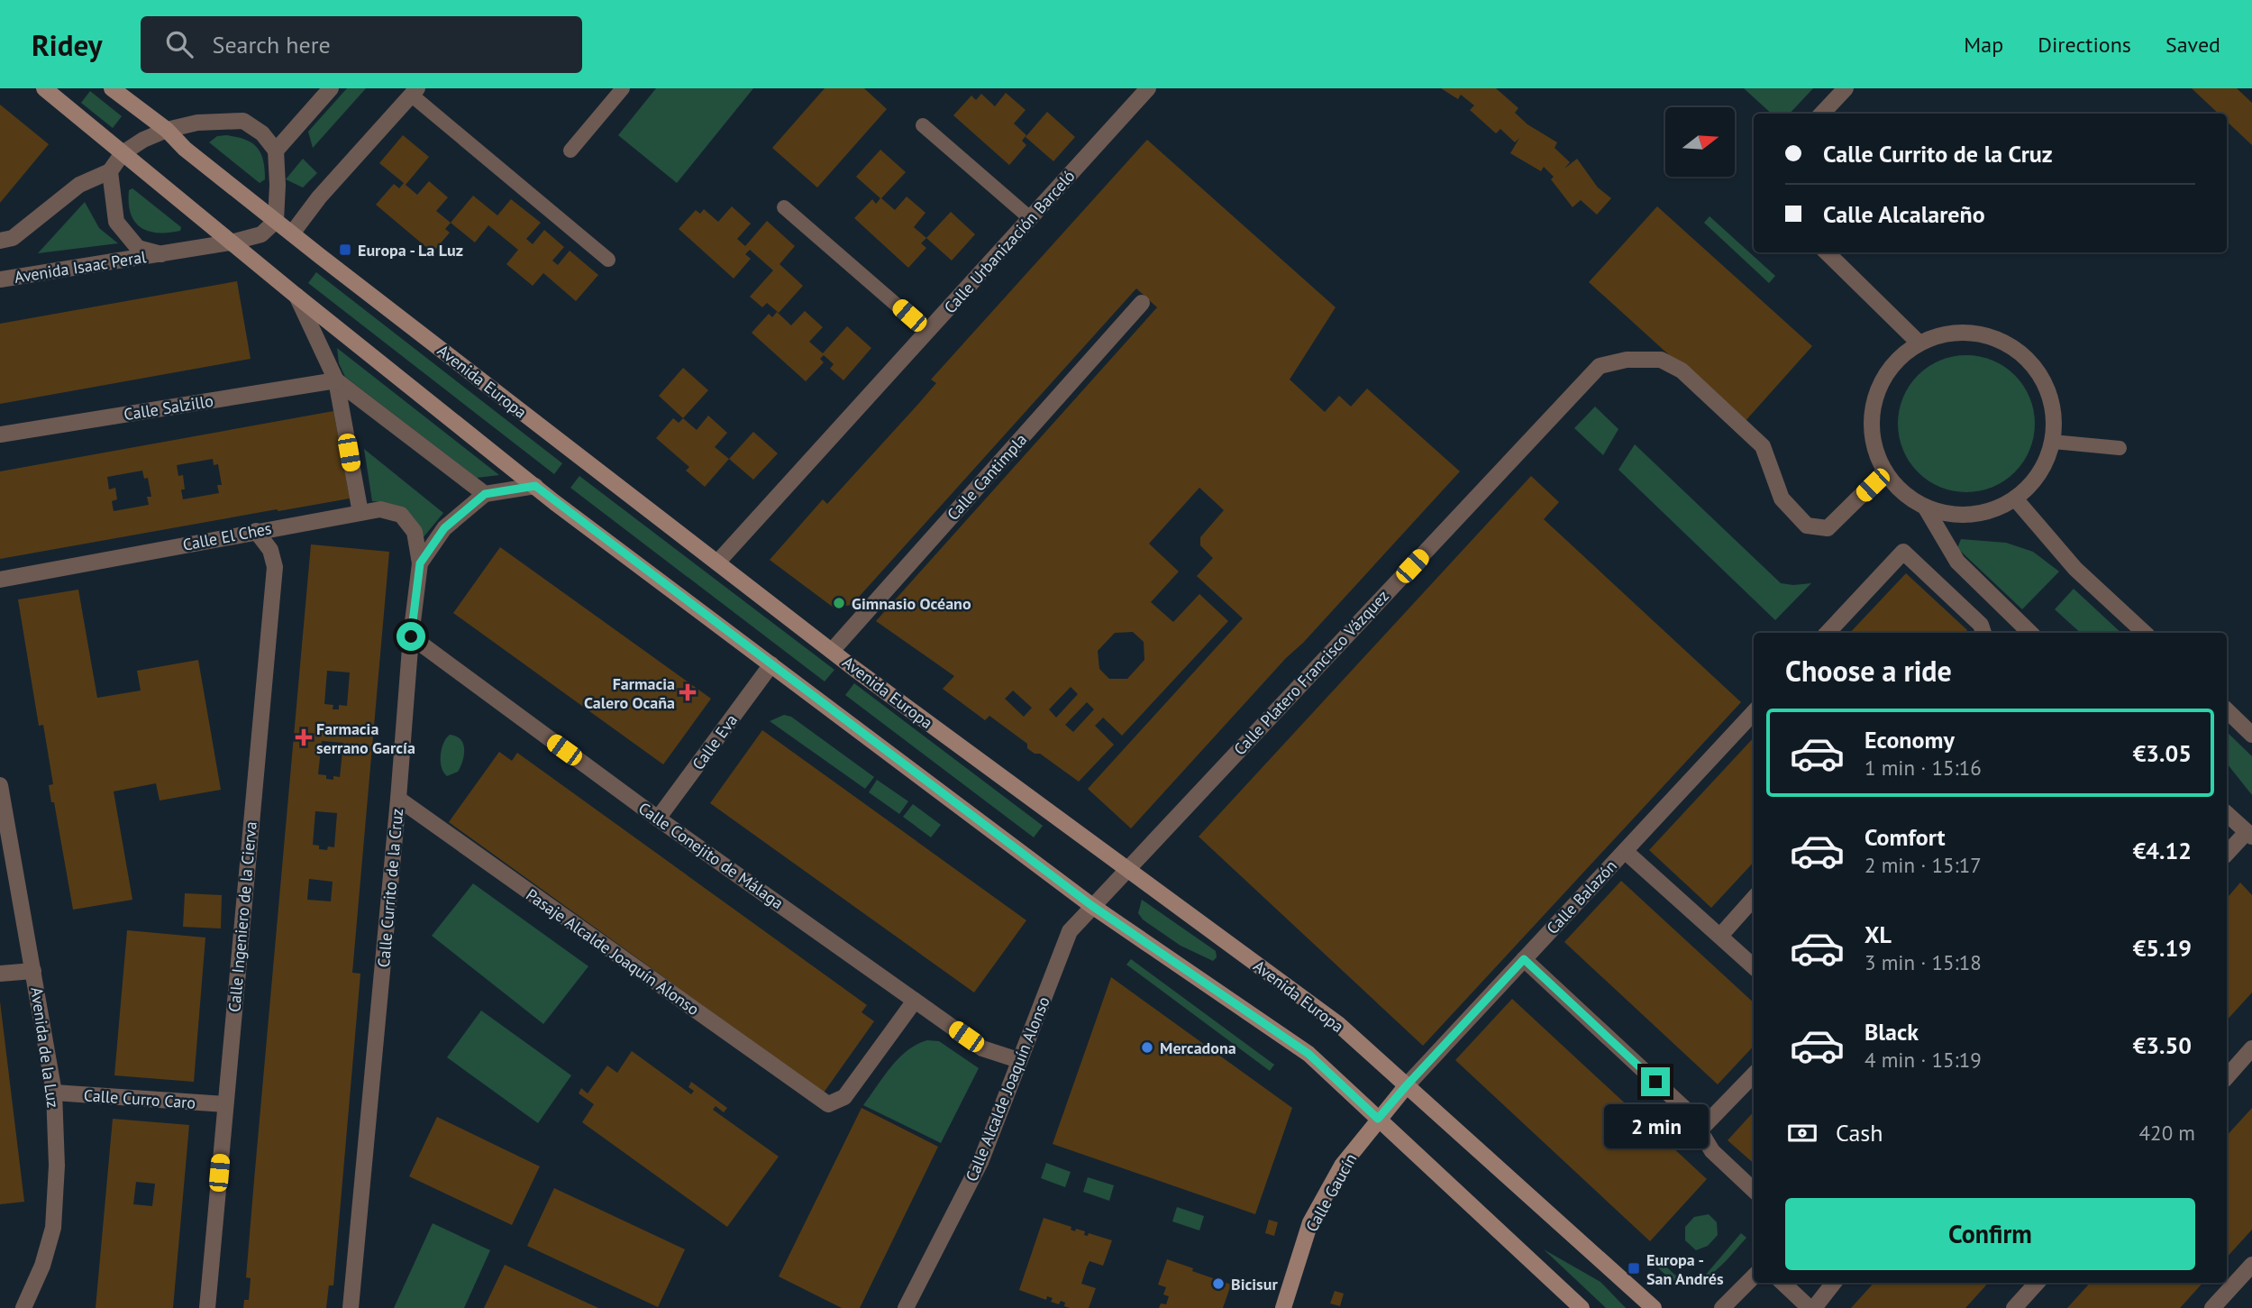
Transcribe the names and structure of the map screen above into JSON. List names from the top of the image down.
{
  "streets": {
    "main road": ["Avenida Europa", "Calle Gaucín"],
    "street": [
      "Calle Urbanización Barceló",
      "Avenida Isaac Peral",
      "Calle Salzillo",
      "Calle Cantimpla",
      "Calle El Ches",
      "Calle Platero Francisco Vázquez",
      "Calle Eva",
      "Calle Conejito de Málaga",
      "Calle Currito de la Cruz",
      "Calle Balazón",
      "Calle Ingeniero de la Cierva",
      "Pasaje Alcalde Joaquín Alonso",
      "Avenida de la Luz",
      "Calle Alcalde Joaquín Alonso",
      "Calle Curro Caro"
    ]
  },
  "crossings": [
    ["Calle Urbanización Barceló", "Avenida Europa"],
    ["Avenida Isaac Peral", "Avenida Europa"],
    ["Avenida Europa", "Calle Cantimpla"],
    ["Avenida Europa", "Calle Platero Francisco Vázquez"],
    ["Avenida Europa", "Calle Balazón"],
    ["Avenida Europa", "Calle Gaucín"],
    ["Calle El Ches", "Calle Currito de la Cruz"],
    ["Calle El Ches", "Calle Ingeniero de la Cierva"],
    ["Calle Platero Francisco Vázquez", "Calle Alcalde Joaquín Alonso"],
    ["Calle Eva", "Calle Conejito de Málaga"],
    ["Calle Conejito de Málaga", "Calle Currito de la Cruz"],
    ["Calle Conejito de Málaga", "Pasaje Alcalde Joaquín Alonso"],
    ["Calle Conejito de Málaga", "Calle Alcalde Joaquín Alonso"],
    ["Calle Currito de la Cruz", "Pasaje Alcalde Joaquín Alonso"],
    ["Calle Balazón", "Calle Gaucín"],
    ["Calle Ingeniero de la Cierva", "Calle Curro Caro"],
    ["Avenida de la Luz", "Calle Curro Caro"]
  ],
  "places": {
    "transit": ["Europa - La Luz", "Europa - San Andrés"],
    "other": ["Gimnasio Océano", "Mercadona", "Bicisur"],
    "health": ["Farmacia Calero Ocaña", "Farmacia serrano García"]
  },
  "north": "right",
  "page": {
    "header": "Ridey",
    "search": "Search here",
    "nav": ["Map", "Directions", "Saved"],
    "banner": ["Calle Currito de la Cruz", "Calle Alcalareño"],
    "heading": "Choose a ride",
    "list": [
      {
        "name": "Economy",
        "note": "1 min · 15:16",
        "value": "€3.05"
      },
      {
        "name": "Comfort",
        "note": "2 min · 15:17",
        "value": "€4.12"
      },
      {
        "name": "XL",
        "note": "3 min · 15:18",
        "value": "€5.19"
      },
      {
        "name": "Black",
        "note": "4 min · 15:19",
        "value": "€3.50"
      }
    ],
    "pay": ["Cash", "420 m"],
    "bubble": "2 min",
    "buttons": "Confirm"
  }
}
